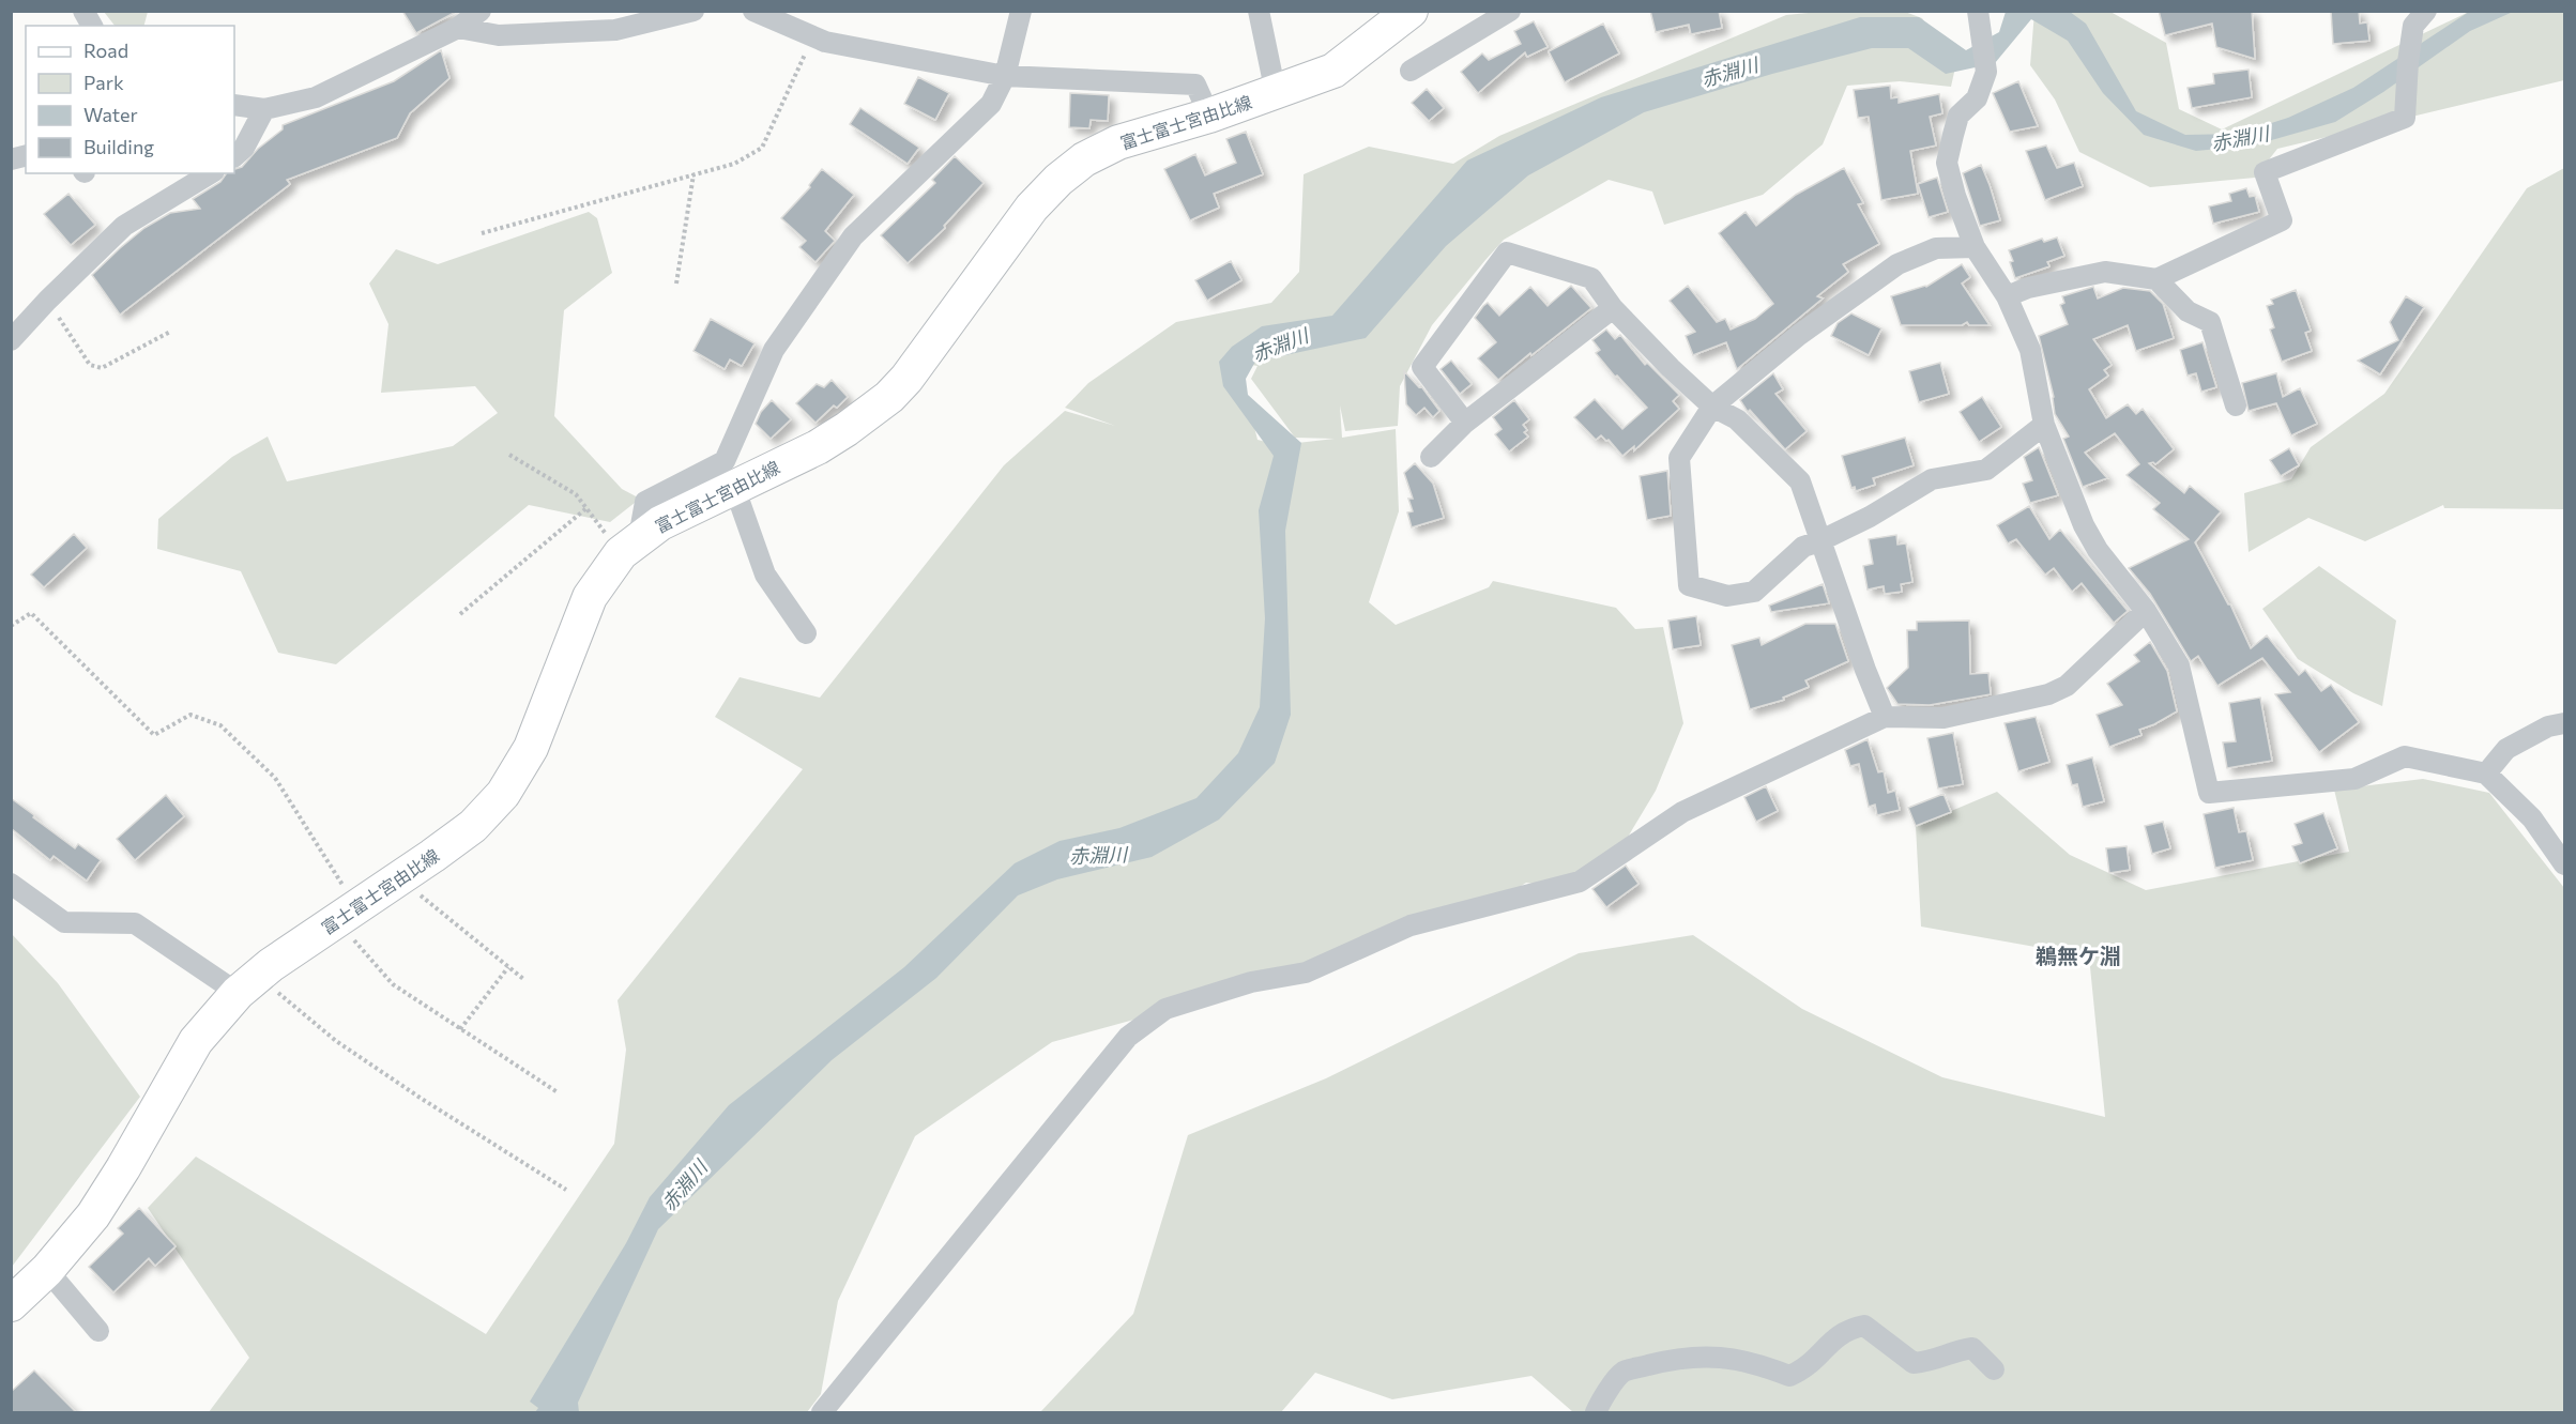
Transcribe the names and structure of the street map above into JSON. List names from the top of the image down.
{
  "streets": {
    "main road": ["富士富士宮由比線"]
  },
  "districts": ["鵜無ケ淵"],
  "water": ["赤淵川"],
  "legend": [
    "Road",
    "Park",
    "Water",
    "Building"
  ]
}
